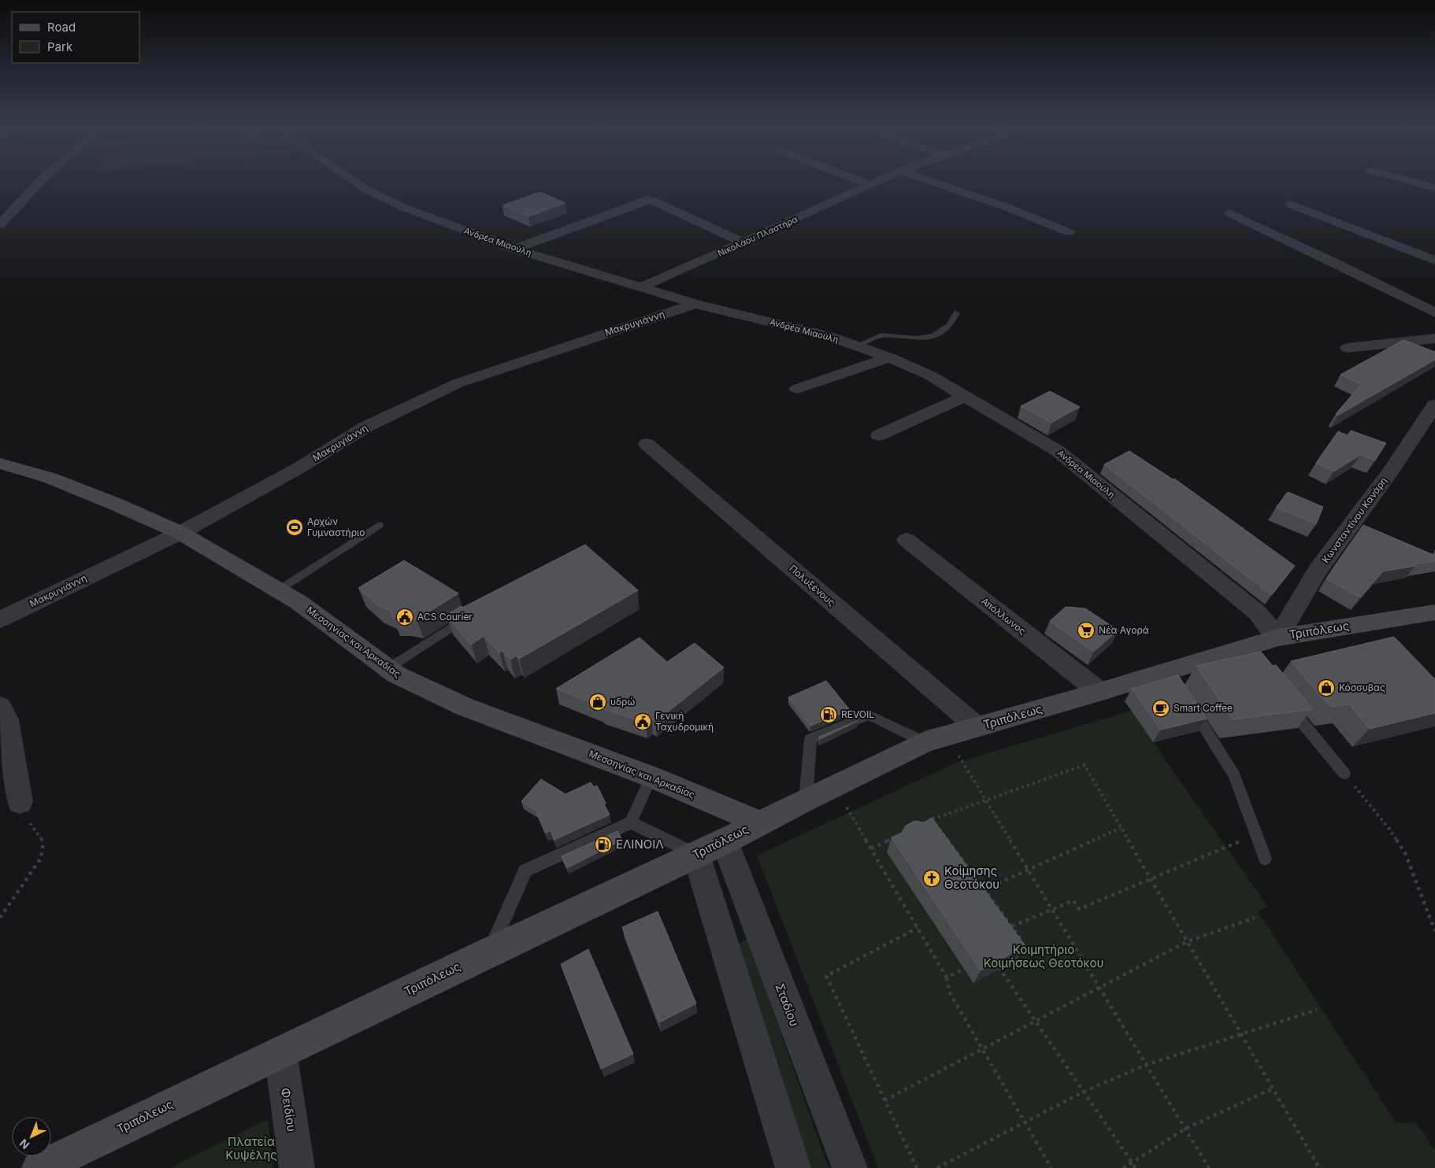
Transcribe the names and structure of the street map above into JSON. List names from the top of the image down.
{
  "streets": {
    "main road": ["Τριπόλεως", "Μεσσηνίας και Αρκαδίας"],
    "street": [
      "Νικολάου Πλαστήρα",
      "Ανδρέα Μιαούλη",
      "Μακρυγιάννη",
      "Κωνσταντίνου Κανάρη",
      "Πολυξένους",
      "Απόλλωνος",
      "Σταδίου",
      "Φειδίου"
    ]
  },
  "crossings": [
    ["Νικολάου Πλαστήρα", "Ανδρέα Μιαούλη"],
    ["Ανδρέα Μιαούλη", "Μακρυγιάννη"],
    ["Ανδρέα Μιαούλη", "Κωνσταντίνου Κανάρη"],
    ["Ανδρέα Μιαούλη", "Τριπόλεως"],
    ["Μακρυγιάννη", "Μεσσηνίας και Αρκαδίας"],
    ["Κωνσταντίνου Κανάρη", "Τριπόλεως"],
    ["Πολυξένους", "Τριπόλεως"],
    ["Απόλλωνος", "Τριπόλεως"],
    ["Τριπόλεως", "Μεσσηνίας και Αρκαδίας"],
    ["Τριπόλεως", "Σταδίου"],
    ["Τριπόλεως", "Φειδίου"]
  ],
  "parks": ["Κοιμητήριο Κοιμήσεως Θεοτόκου", "Πλατεία Κυψέλης"],
  "places": {
    "sports": ["Αρχών Γυμναστήριο"],
    "public building": ["ACS Courier", "Γενική Ταχυδρομική"],
    "supermarket": ["Νέα Αγορά"],
    "shop": ["Κόσσυβας", "υδρώ"],
    "cafe": ["Smart Coffee"],
    "fuel station": ["REVOIL", "ΕΛΙΝΟΙΛ"],
    "church": ["Κοίμησης Θεοτόκου"]
  },
  "legend": ["Road", "Park"],
  "north": "bottom left"
}
